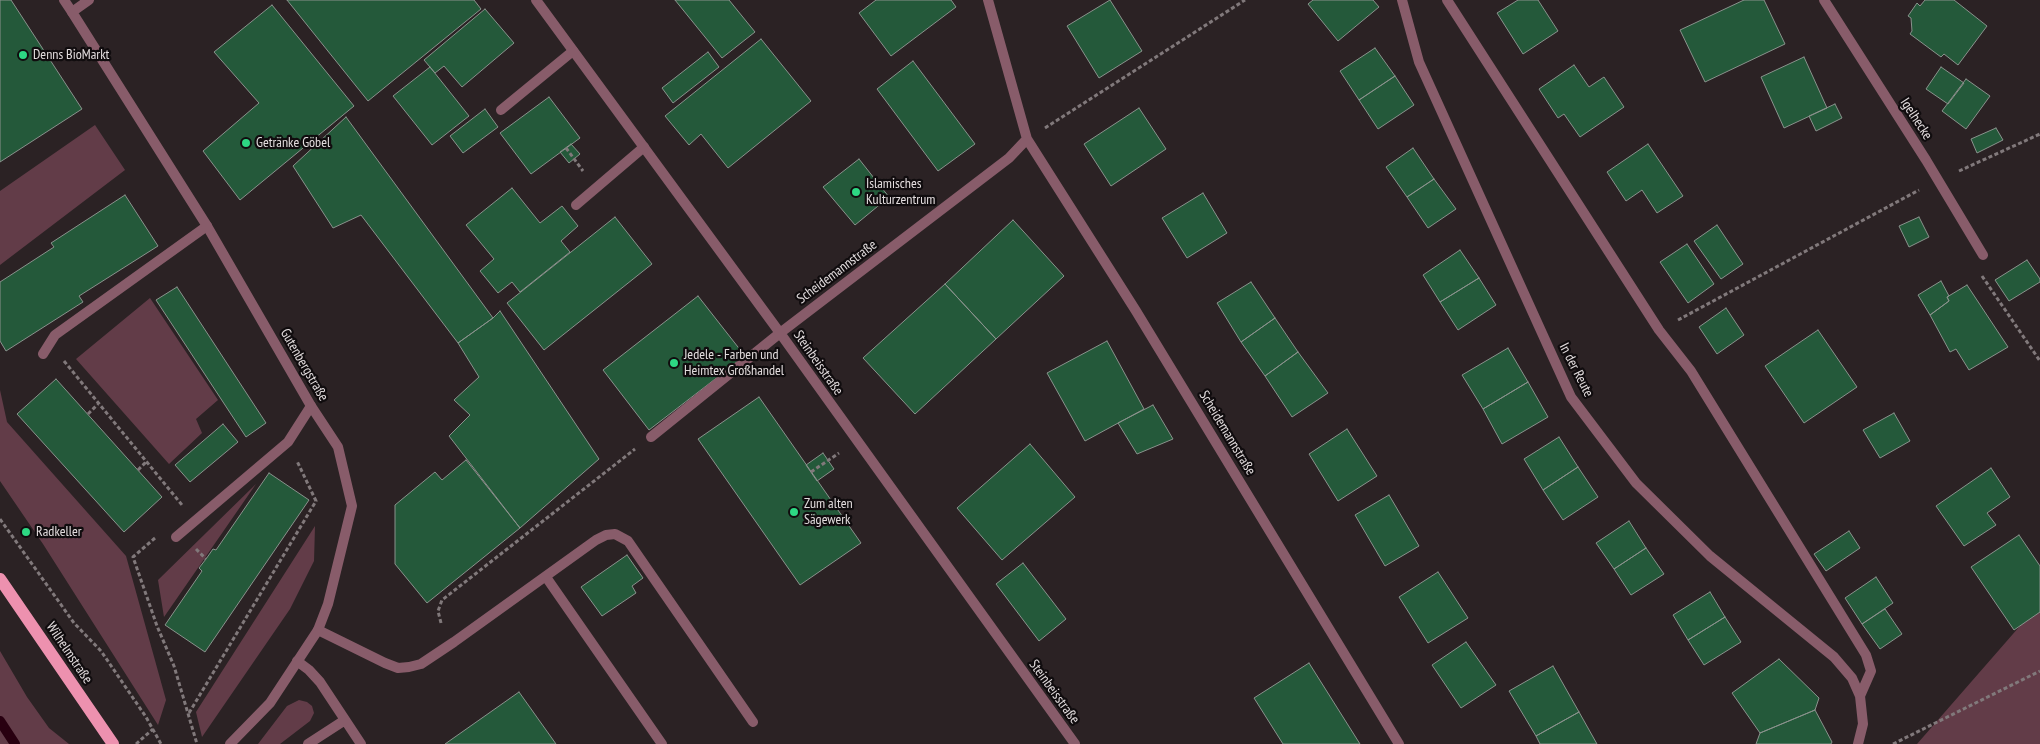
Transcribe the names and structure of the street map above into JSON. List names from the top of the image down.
{
  "streets": {
    "main road": ["Wilhelmstraße"],
    "street": [
      "Igelhecke",
      "Scheidemannstraße",
      "Steinbeisstraße",
      "Gutenbergstraße",
      "In der Reute"
    ]
  },
  "crossings": [
    ["Scheidemannstraße", "Steinbeisstraße"]
  ],
  "places": [
    "Denns BioMarkt",
    "Getränke Göbel",
    "Islamisches Kulturzentrum",
    "Jedele - Farben und Heimtex Großhandel",
    "Zum alten Sägewerk",
    "Radkeller"
  ]
}
